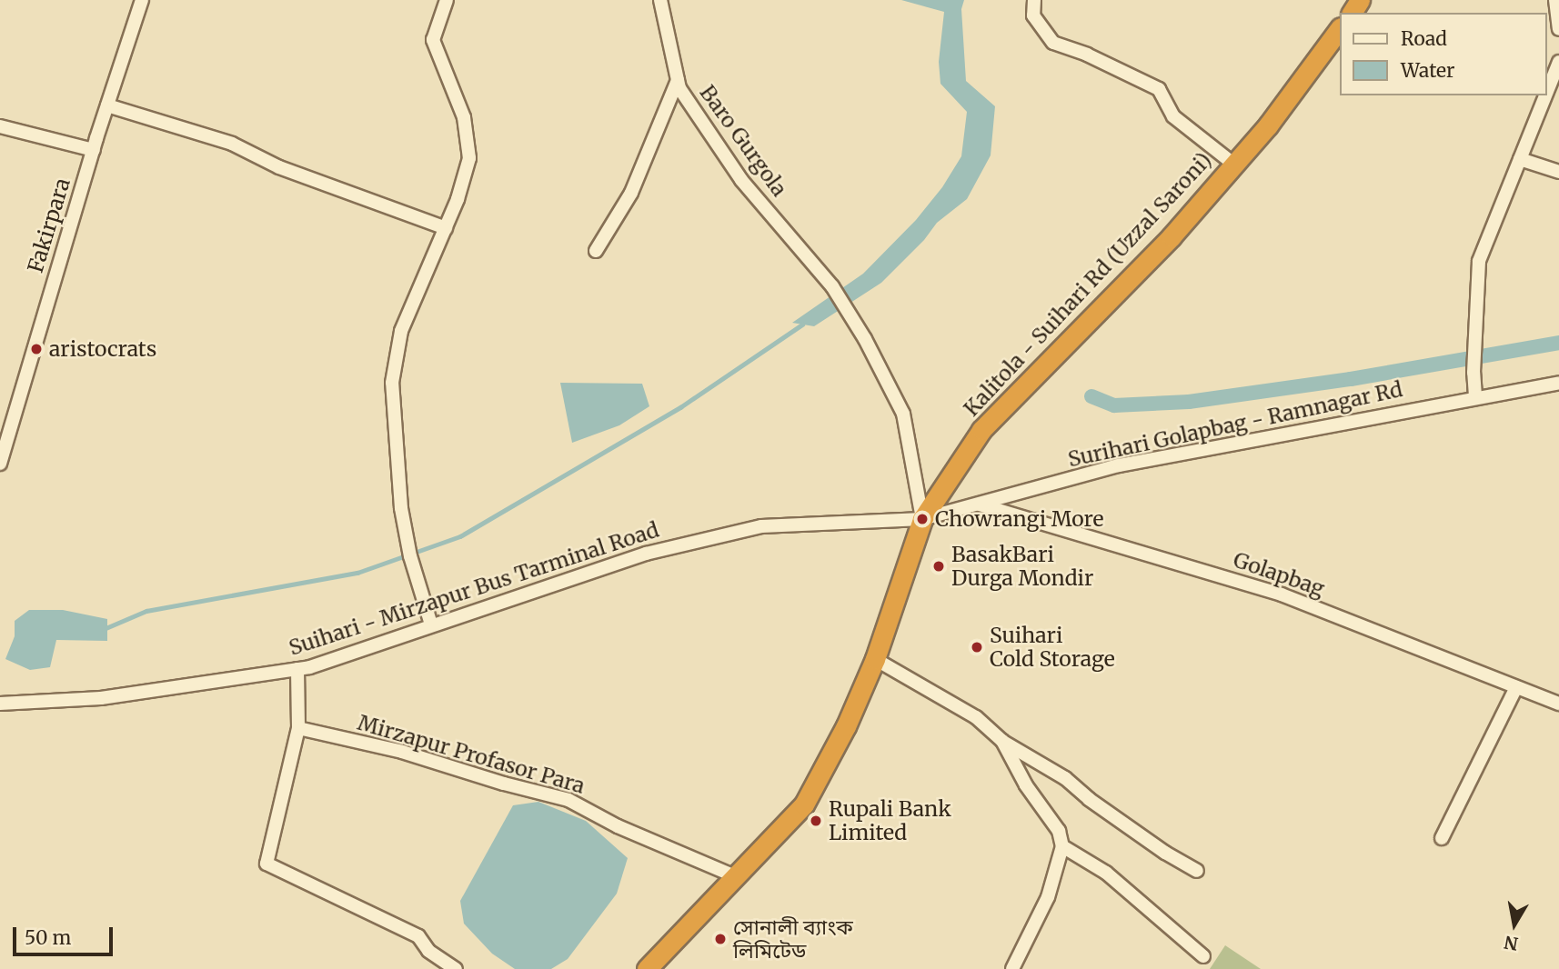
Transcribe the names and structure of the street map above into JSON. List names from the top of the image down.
{
  "streets": {
    "highway": ["Kalitola - Suihari Rd (Uzzal Saroni)"],
    "street": [
      "Baro Gurgola",
      "Fakirpara",
      "Surihari Golapbag - Ramnagar Rd",
      "Golapbag",
      "Suihari - Mirzapur Bus Tarminal Road",
      "Mirzapur Profasor Para"
    ]
  },
  "crossings": [
    ["Baro Gurgola", "Kalitola - Suihari Rd (Uzzal Saroni)"],
    ["Baro Gurgola", "Surihari Golapbag - Ramnagar Rd"],
    ["Baro Gurgola", "Suihari - Mirzapur Bus Tarminal Road"],
    ["Kalitola - Suihari Rd (Uzzal Saroni)", "Surihari Golapbag - Ramnagar Rd"],
    ["Kalitola - Suihari Rd (Uzzal Saroni)", "Suihari - Mirzapur Bus Tarminal Road"],
    ["Kalitola - Suihari Rd (Uzzal Saroni)", "Mirzapur Profasor Para"],
    ["Surihari Golapbag - Ramnagar Rd", "Golapbag"],
    ["Surihari Golapbag - Ramnagar Rd", "Suihari - Mirzapur Bus Tarminal Road"]
  ],
  "places": [
    "aristocrats",
    "Chowrangi More",
    "BasakBari Durga Mondir",
    "Suihari Cold Storage",
    "Rupali Bank Limited",
    "সোনালী ব্যাংক লিমিটেড"
  ],
  "legend": ["Road", "Water"],
  "scale_bar": "50 m",
  "north": "bottom"
}
